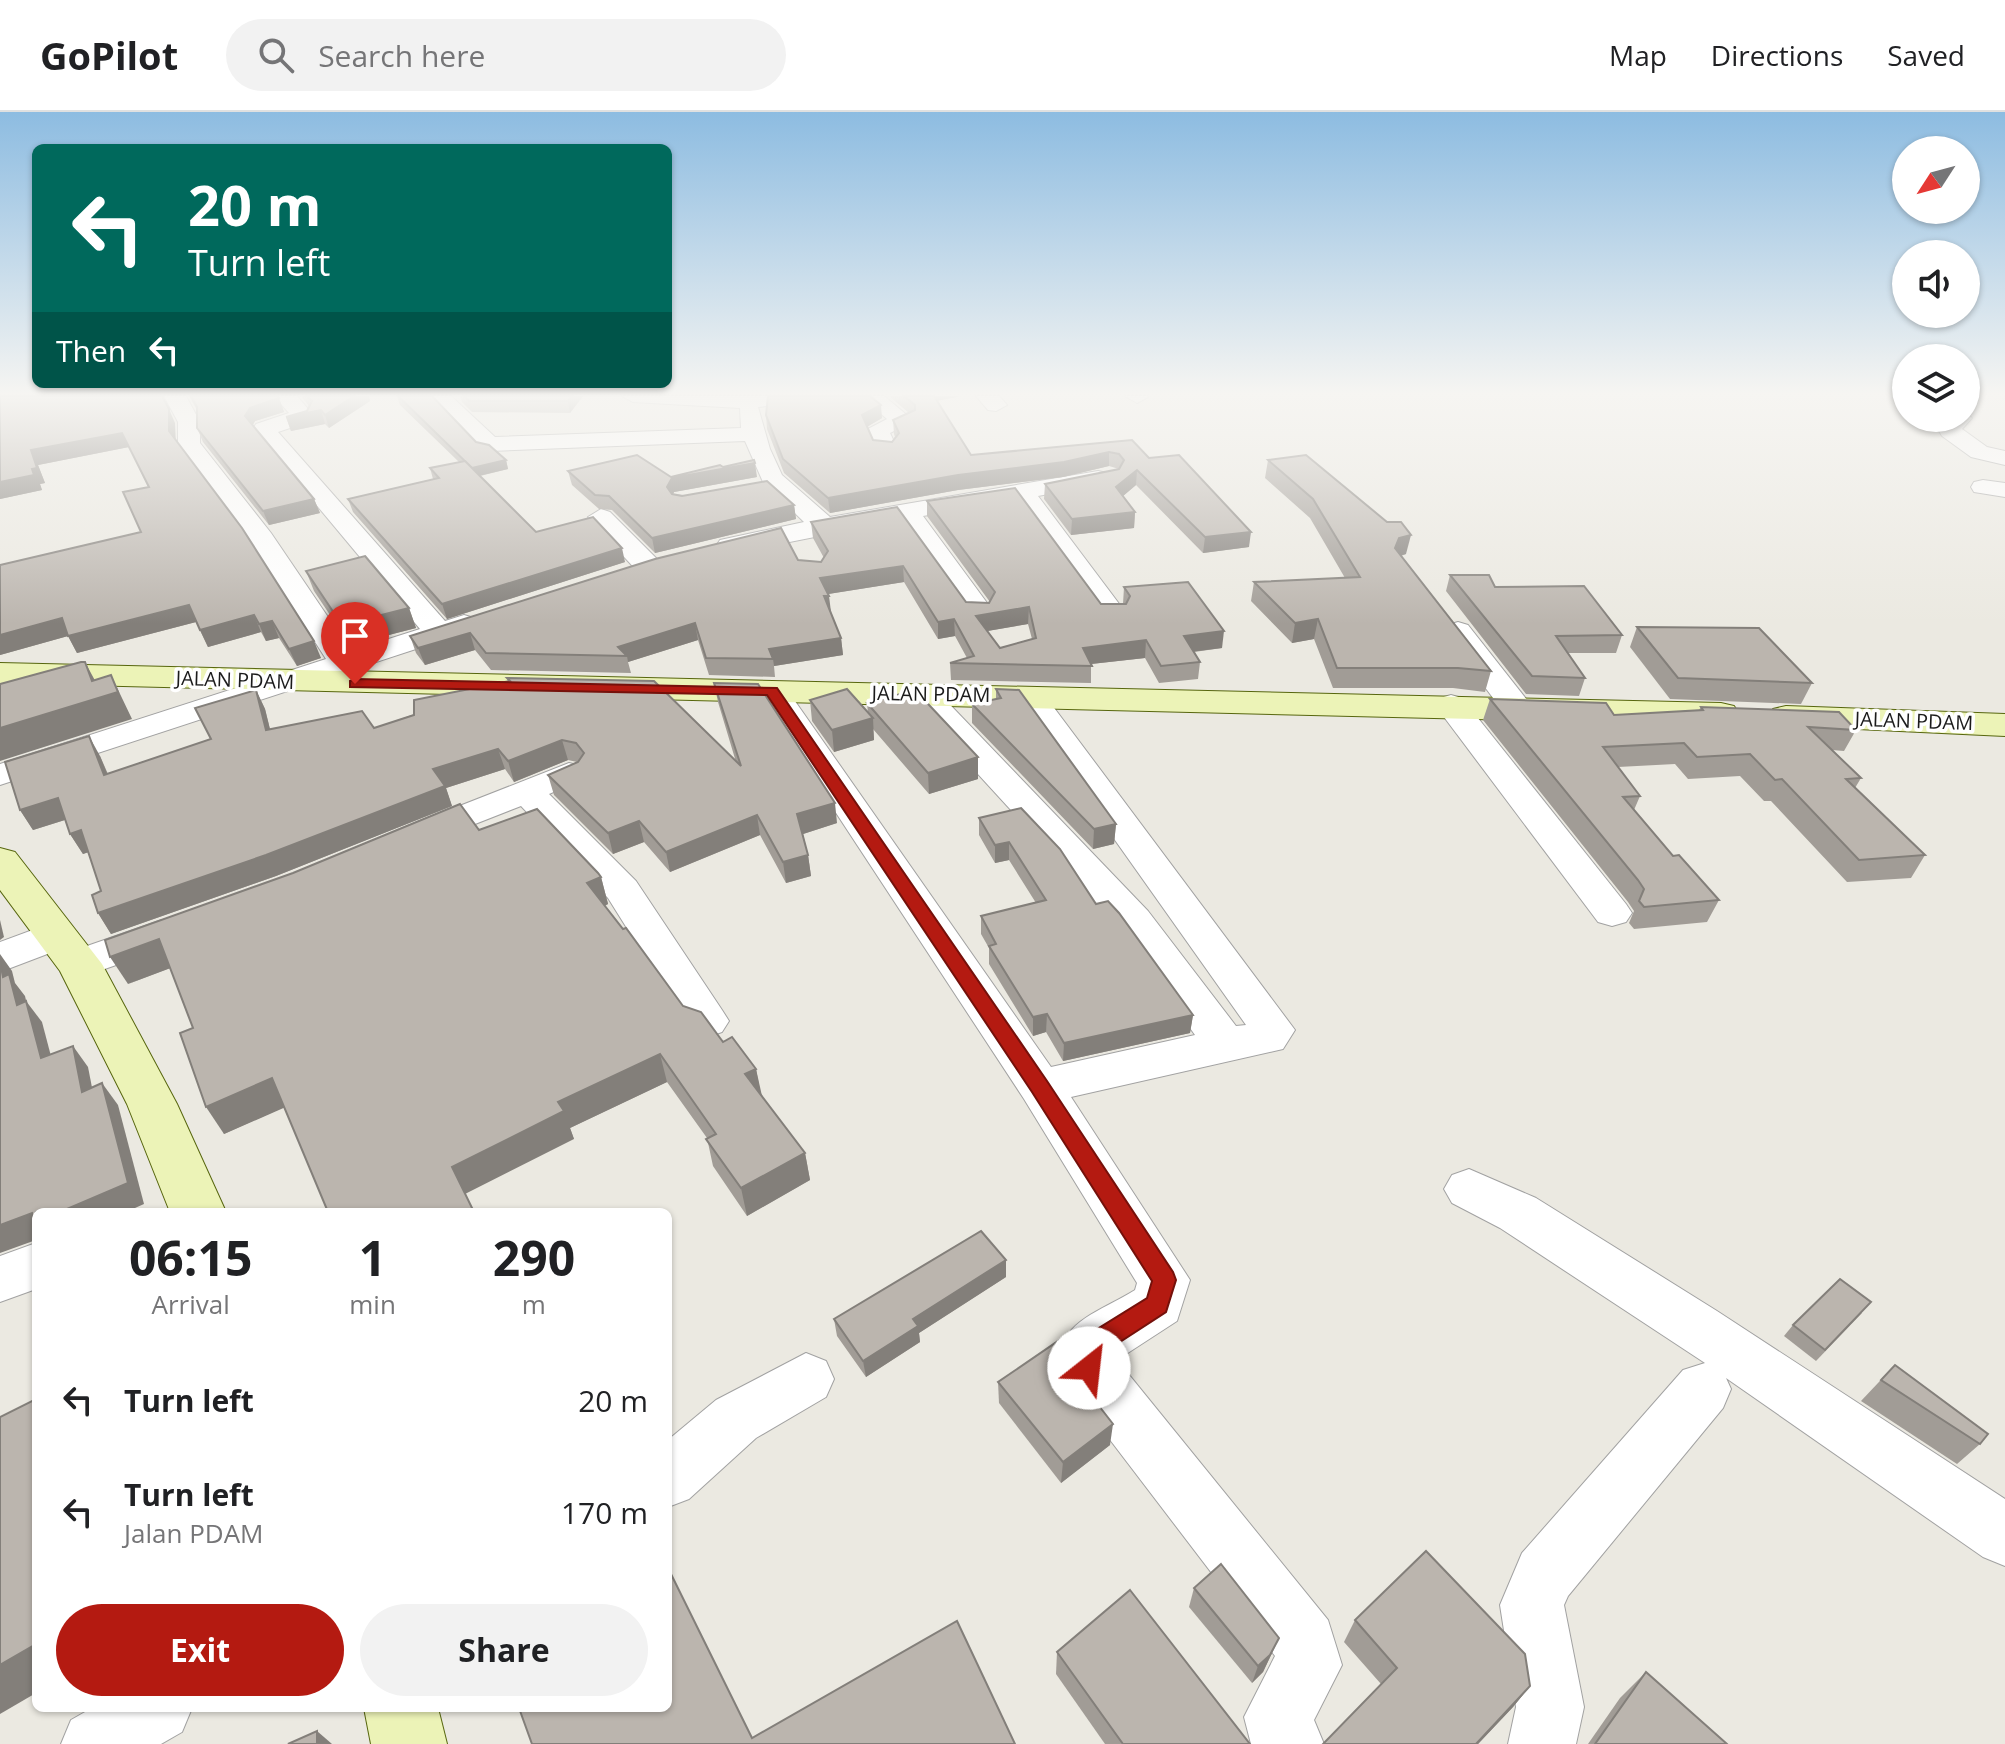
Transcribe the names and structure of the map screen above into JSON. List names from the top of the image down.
{
  "streets": {
    "street": ["JALAN PDAM"]
  },
  "north": "bottom left",
  "page": {
    "header": "GoPilot",
    "search": "Search here",
    "nav": ["Map", "Directions", "Saved"],
    "turn": ["20 m", "Turn left"],
    "then": "Then",
    "eta": [
      "06:15",
      "Arrival",
      "1",
      "min",
      "290",
      "m"
    ],
    "list": [
      {
        "name": "Turn left",
        "value": "20 m"
      },
      {
        "name": "Turn left",
        "note": "Jalan PDAM",
        "value": "170 m"
      }
    ],
    "buttons": ["Exit", "Share"]
  }
}
